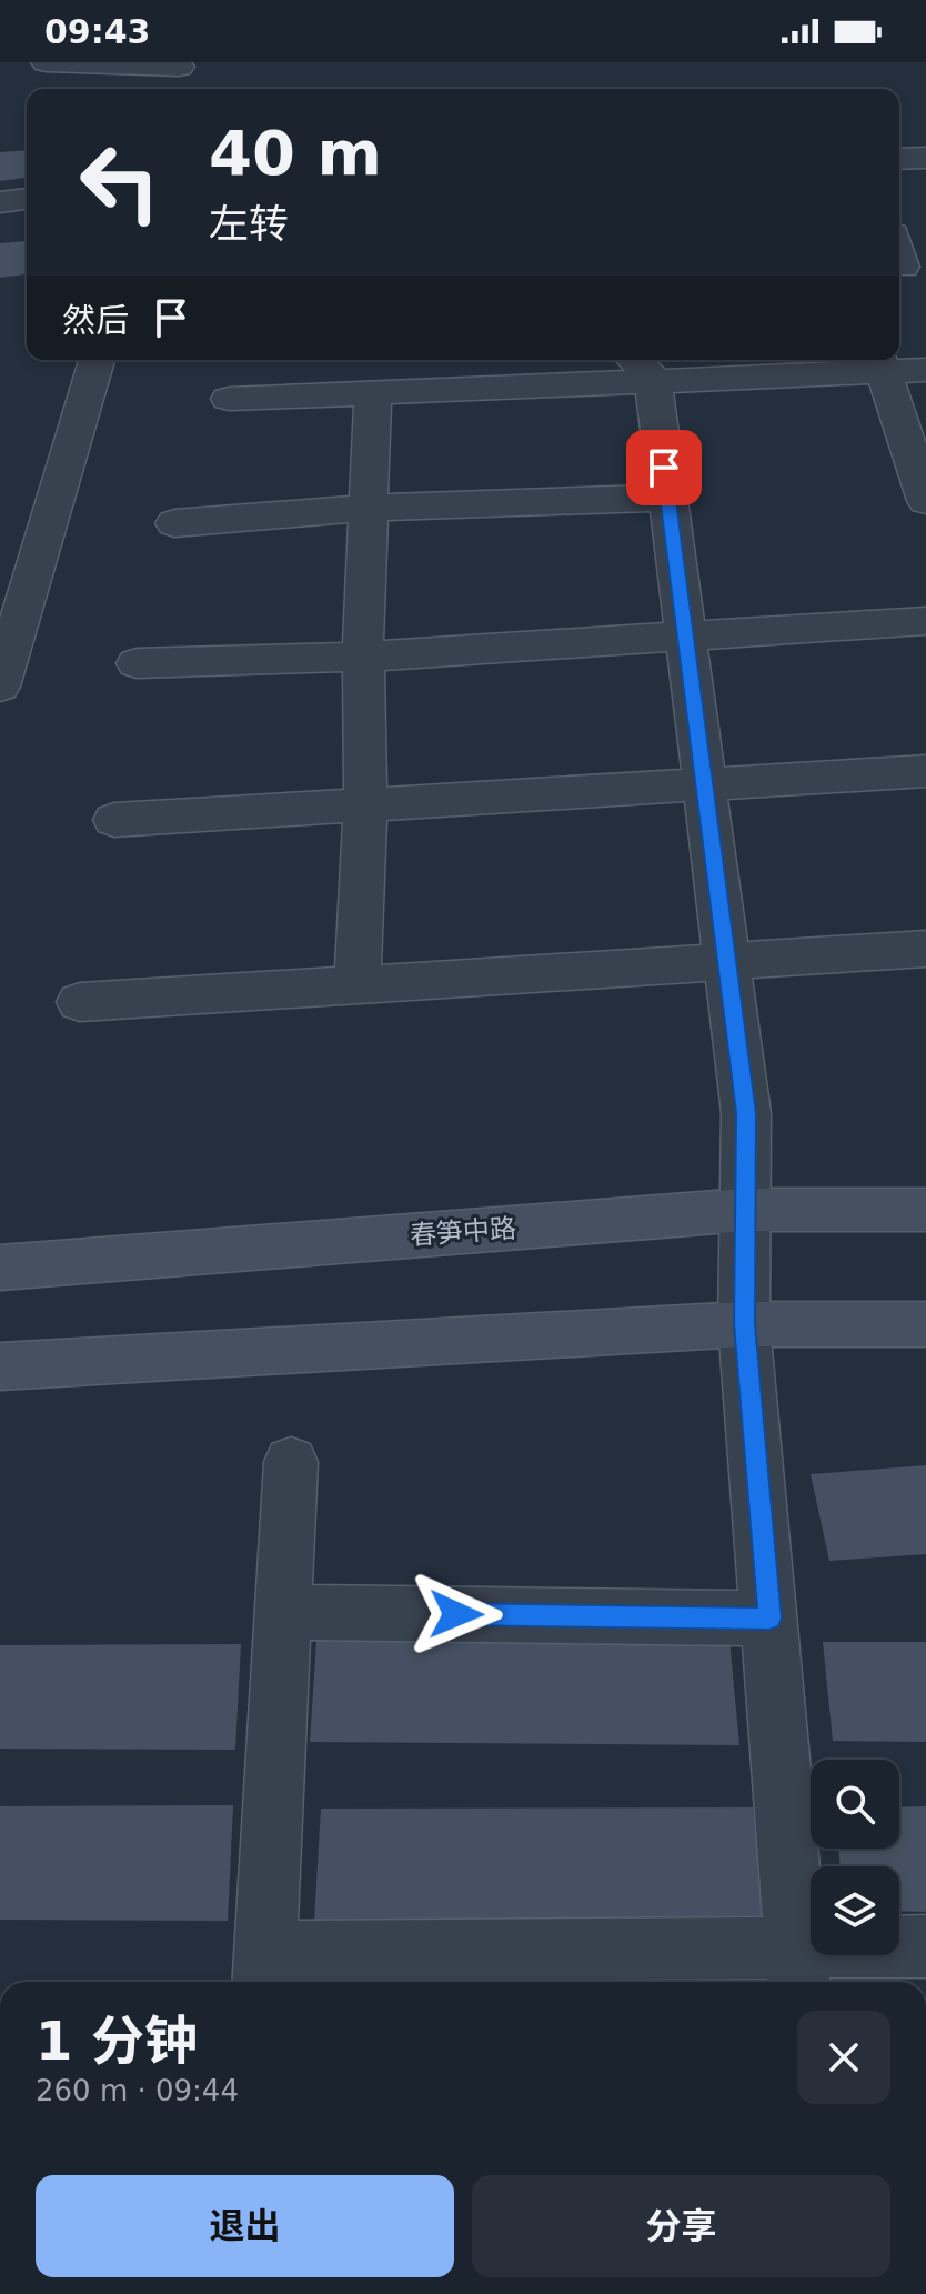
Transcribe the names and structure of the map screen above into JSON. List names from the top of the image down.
{
  "streets": {
    "main road": ["春笋中路"]
  },
  "page": {
    "status": "09:43",
    "turn": ["40 m", "左转"],
    "then": "然后",
    "heading": ["1 分钟", "260 m · 09:44"],
    "buttons": ["退出", "分享"]
  }
}
